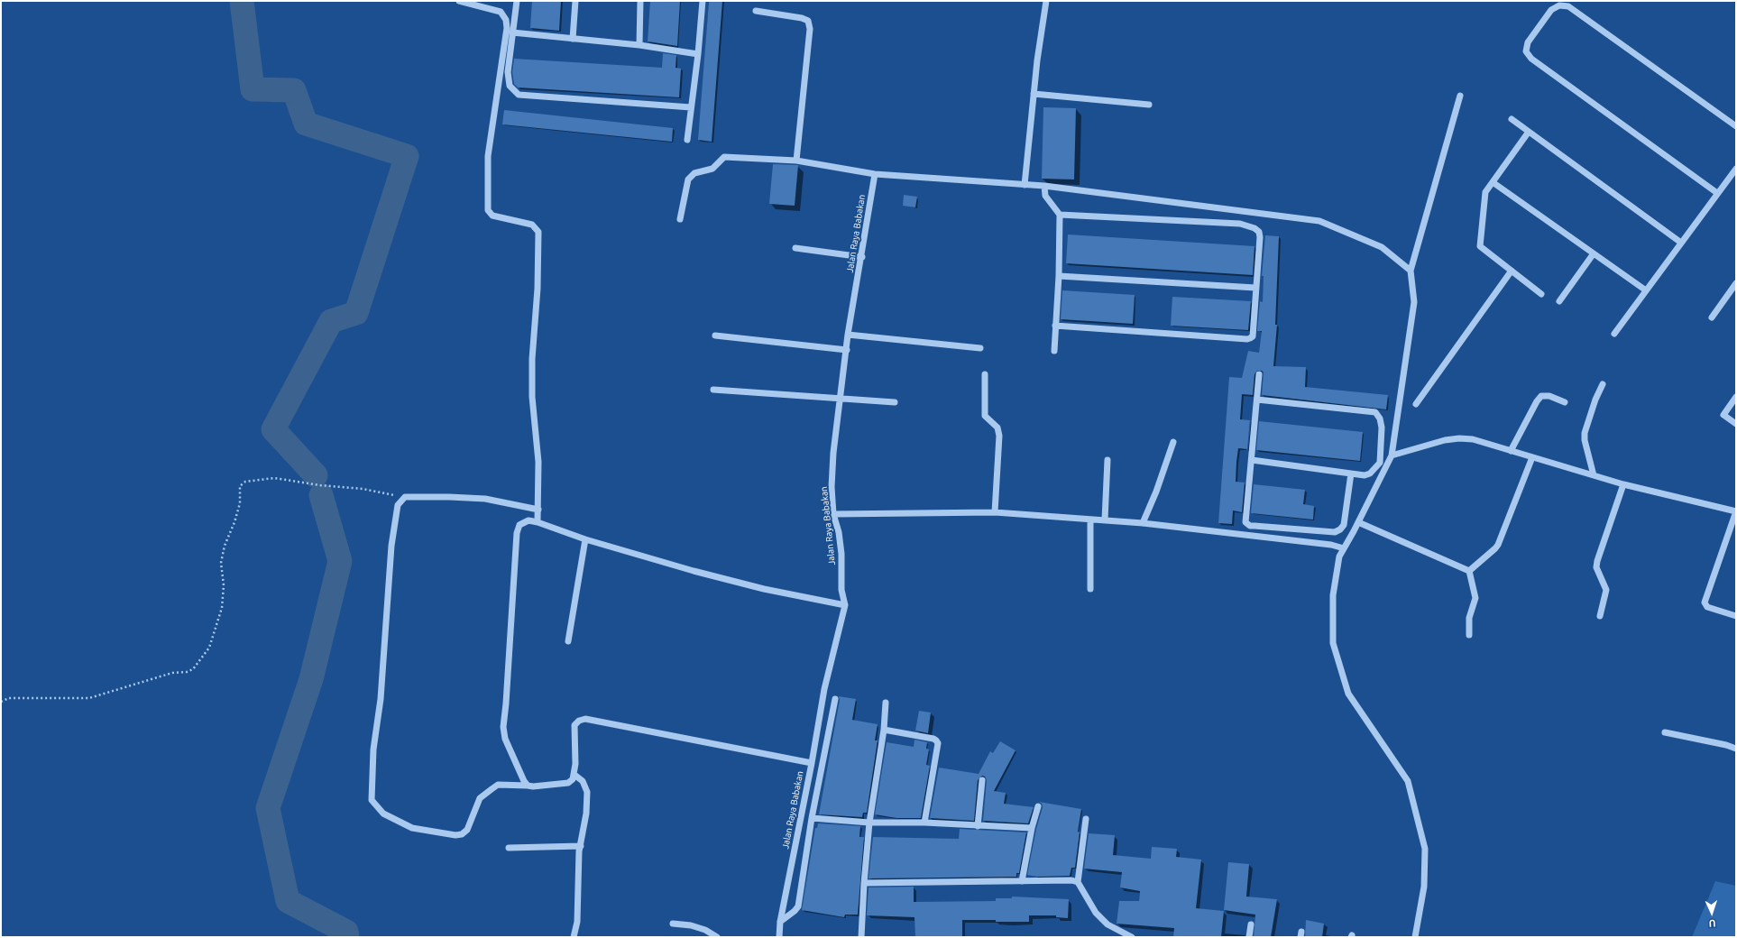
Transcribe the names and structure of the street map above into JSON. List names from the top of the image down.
{
  "streets": {
    "street": ["Jalan Raya Babakan"]
  },
  "north": "bottom"
}
